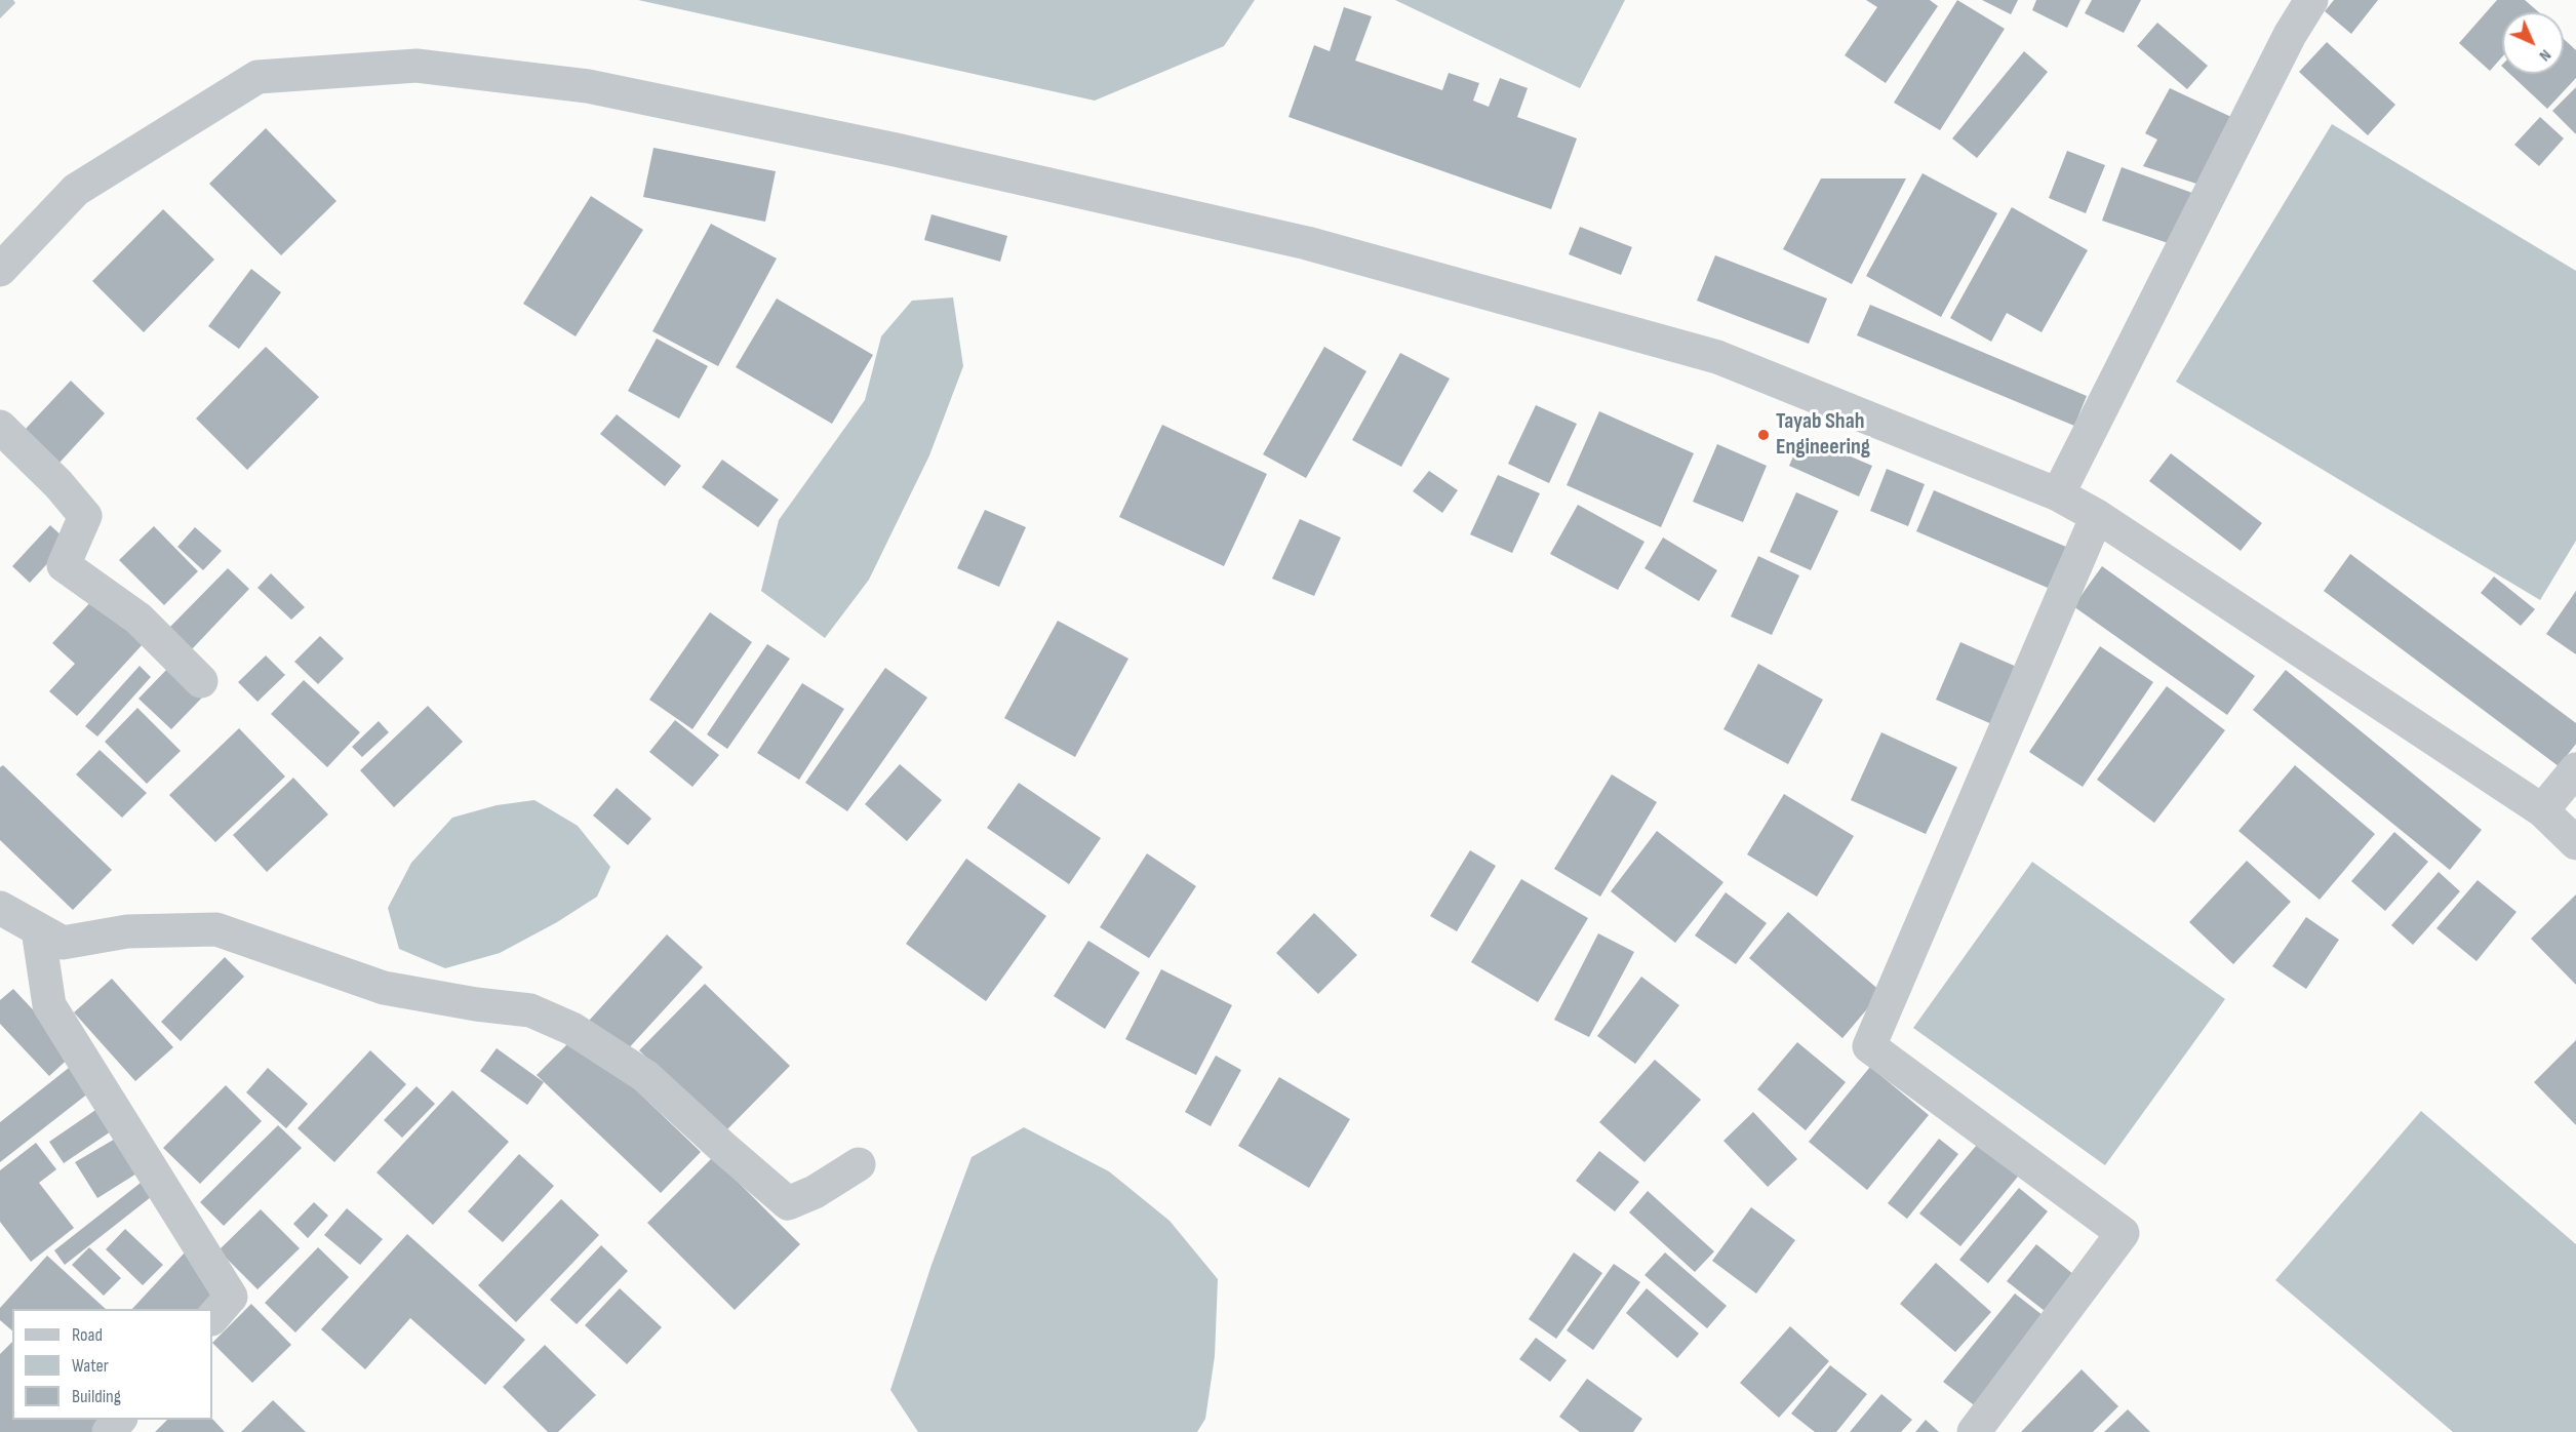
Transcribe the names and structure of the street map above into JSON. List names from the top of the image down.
{
  "places": ["Tayab Shah Engineering"],
  "legend": ["Road", "Water", "Building"],
  "north": "bottom right"
}
